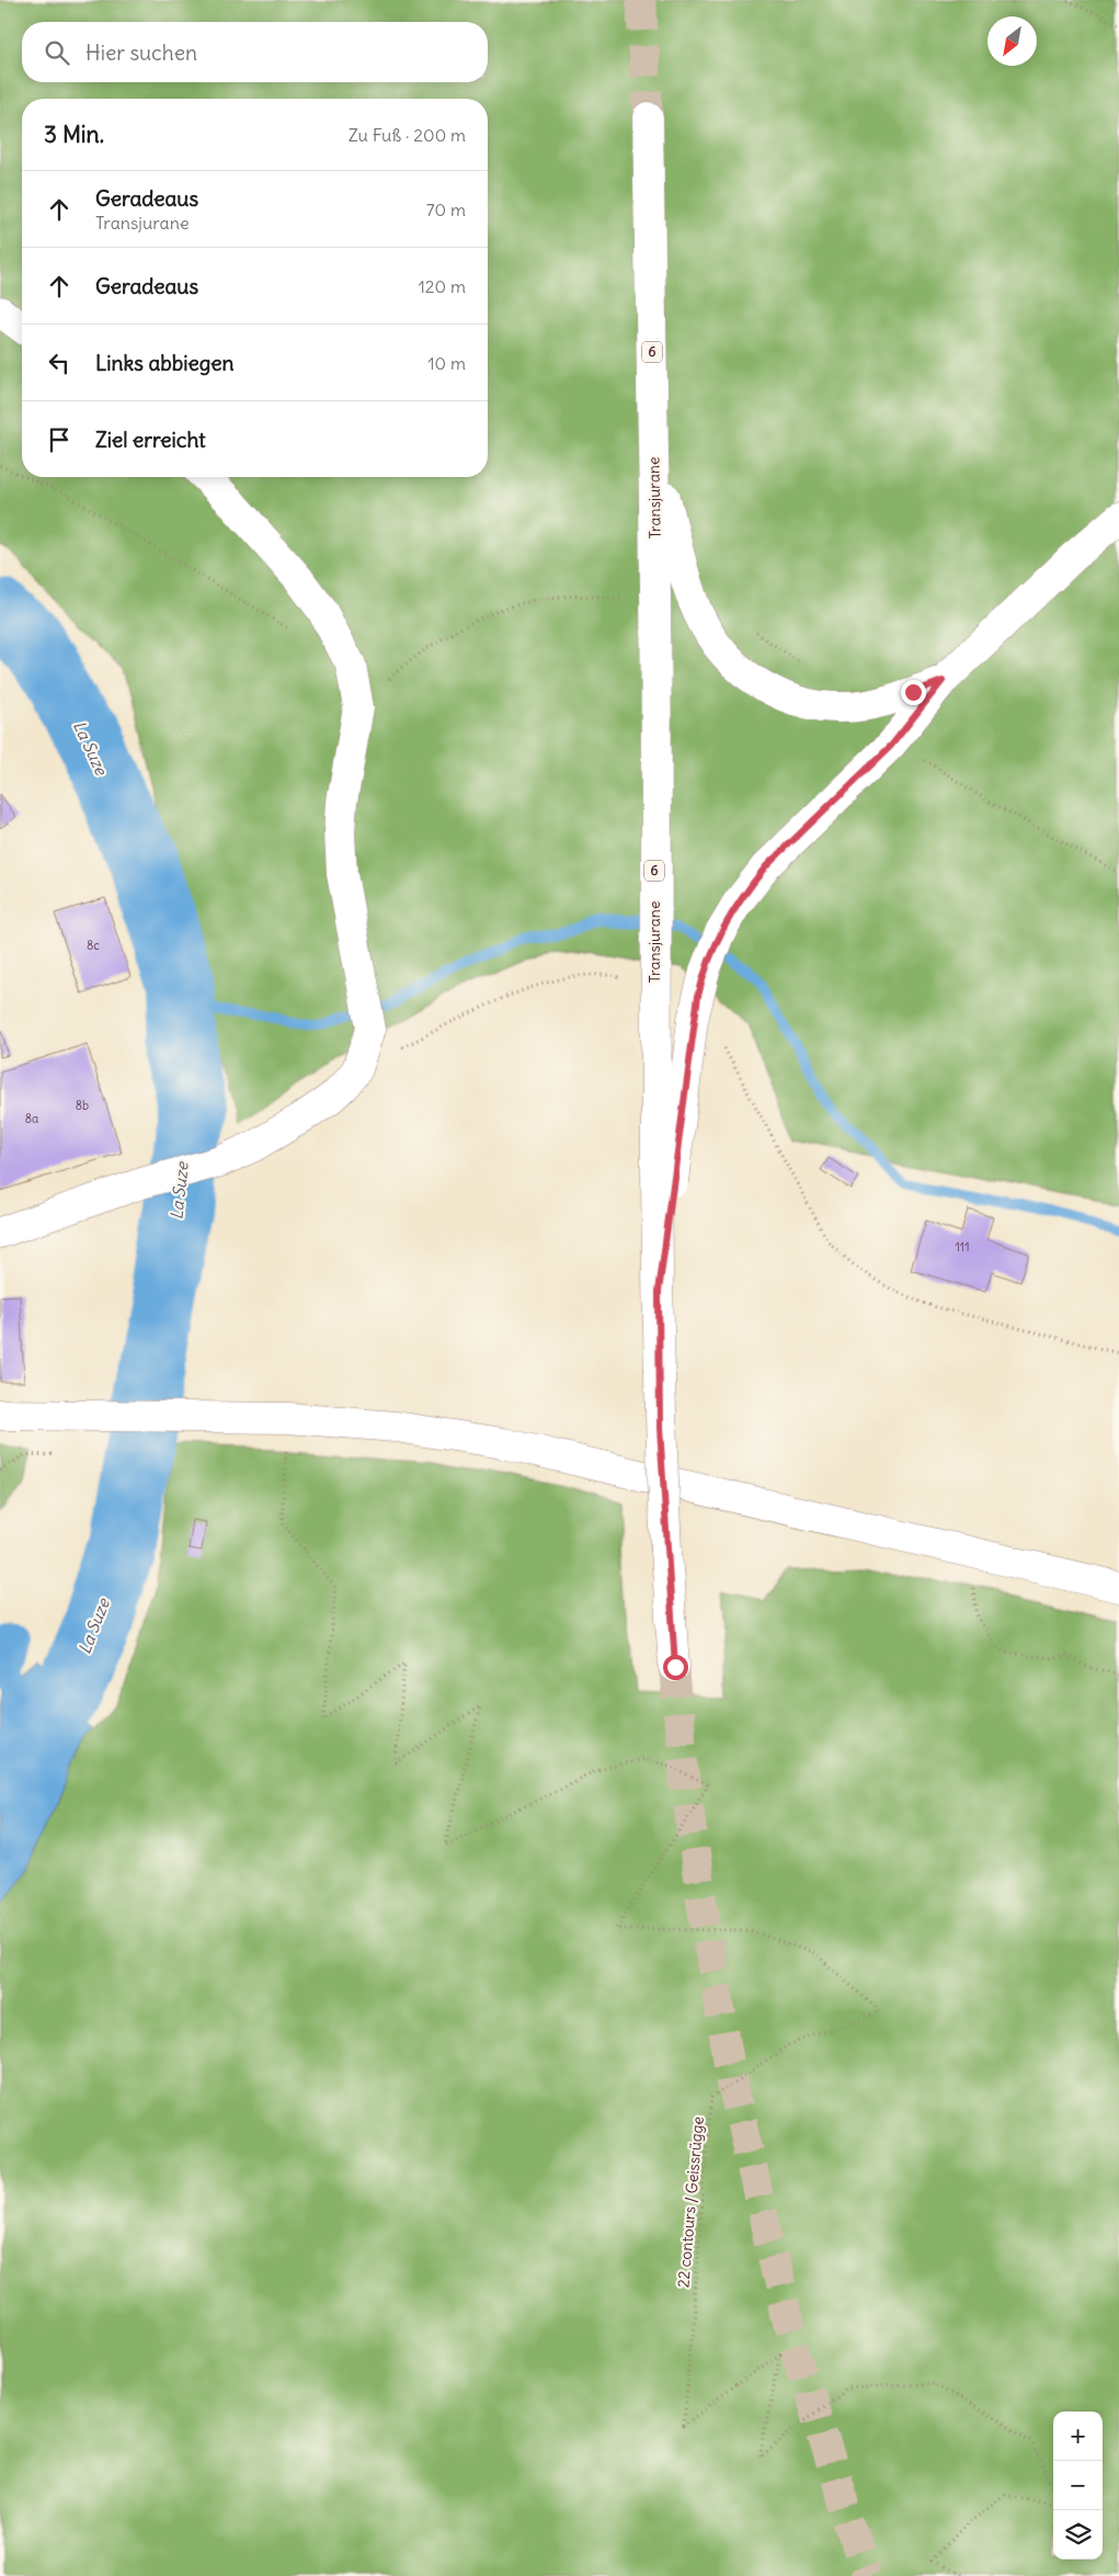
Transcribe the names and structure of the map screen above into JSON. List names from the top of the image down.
{
  "streets": {
    "main road": ["6", "Transjurane"],
    "path": ["22 contours / Geissrügge"]
  },
  "water": ["La Suze"],
  "house_numbers": [
    "8c",
    "8b",
    "8a",
    "111"
  ],
  "north": "bottom left",
  "page": {
    "search": "Hier suchen",
    "heading": ["3 Min.", "Zu Fuß · 200 m"],
    "list": [
      ["Geradeaus", "Transjurane", "70 m"],
      ["Geradeaus", "120 m"],
      ["Links abbiegen", "10 m"],
      "Ziel erreicht"
    ],
    "map_buttons": ["+", "−"]
  }
}
